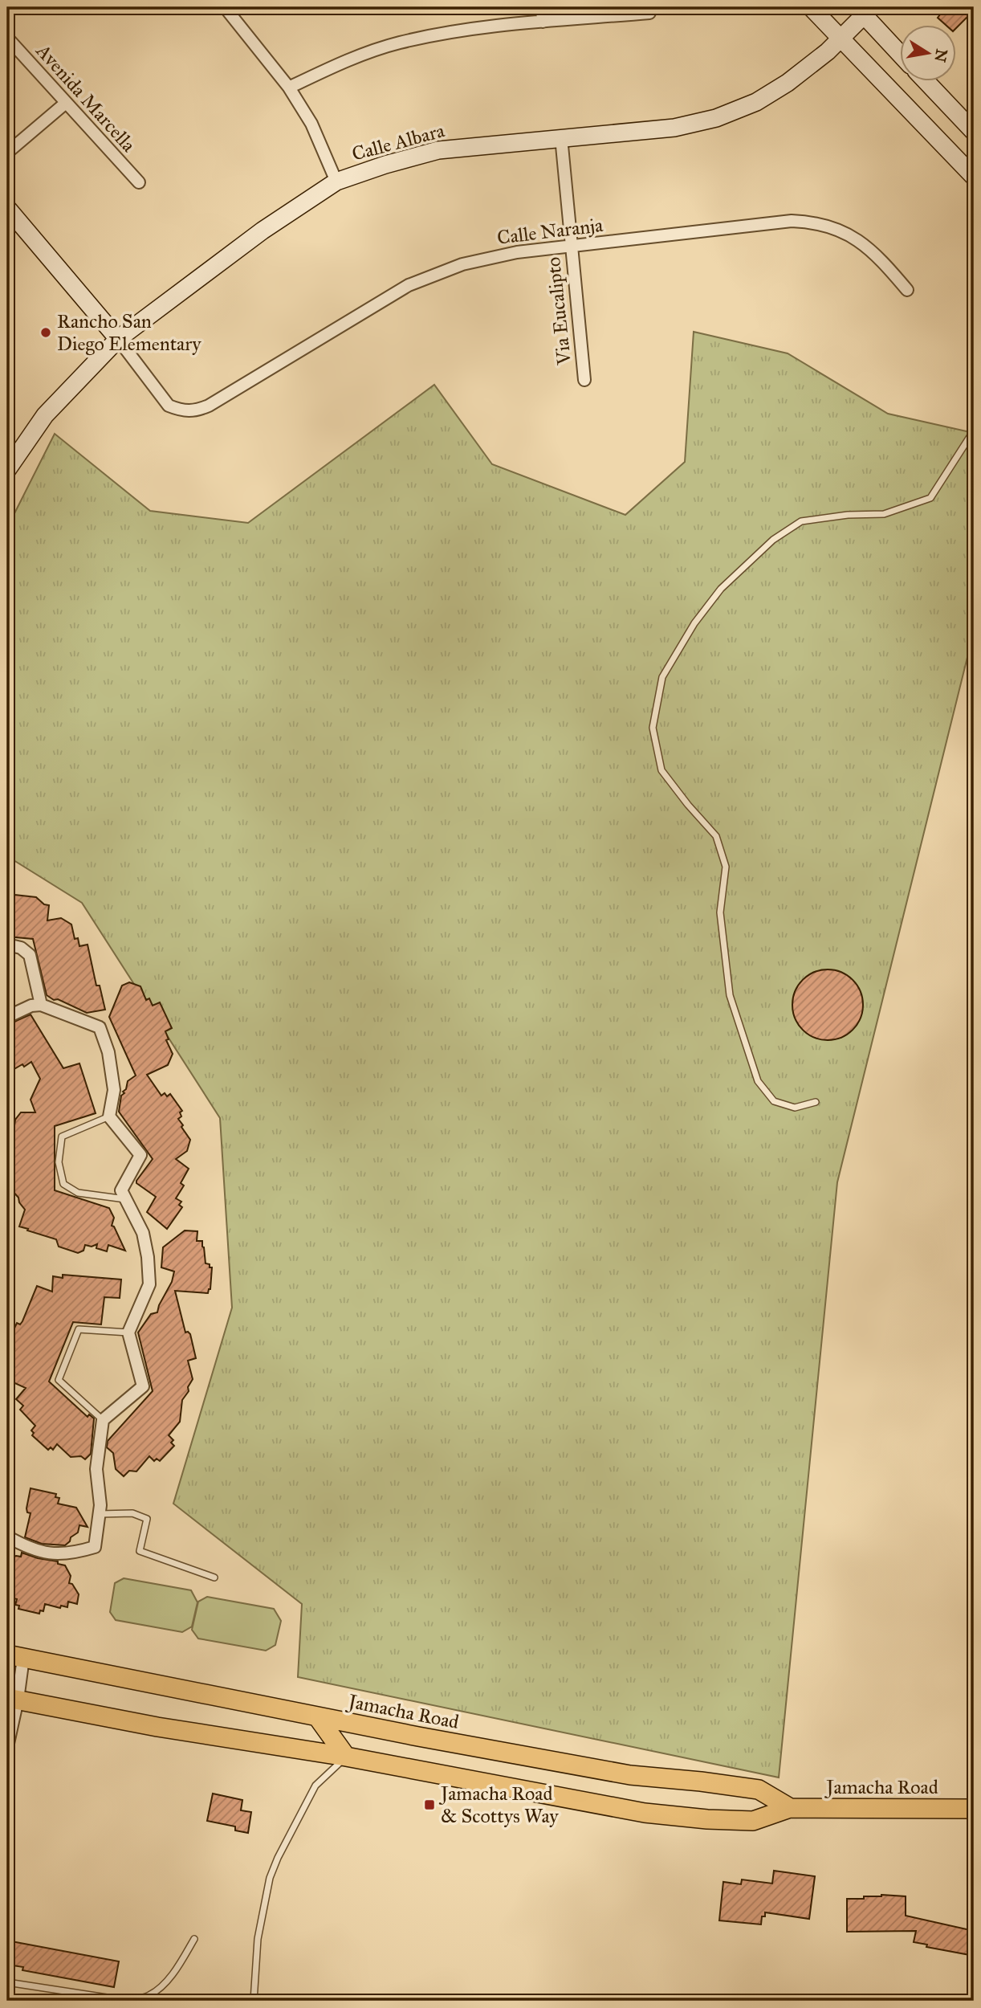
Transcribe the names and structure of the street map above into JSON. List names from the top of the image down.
{
  "streets": {
    "main road": ["Jamacha Road"],
    "street": [
      "Avenida Marcella",
      "Calle Albara",
      "Calle Naranja",
      "Via Eucalipto"
    ]
  },
  "crossings": [
    ["Calle Albara", "Calle Naranja"],
    ["Calle Albara", "Via Eucalipto"],
    ["Calle Naranja", "Via Eucalipto"]
  ],
  "places": {
    "other": ["Rancho San Diego Elementary"],
    "transit": ["Jamacha Road & Scottys Way"]
  },
  "north": "right"
}
